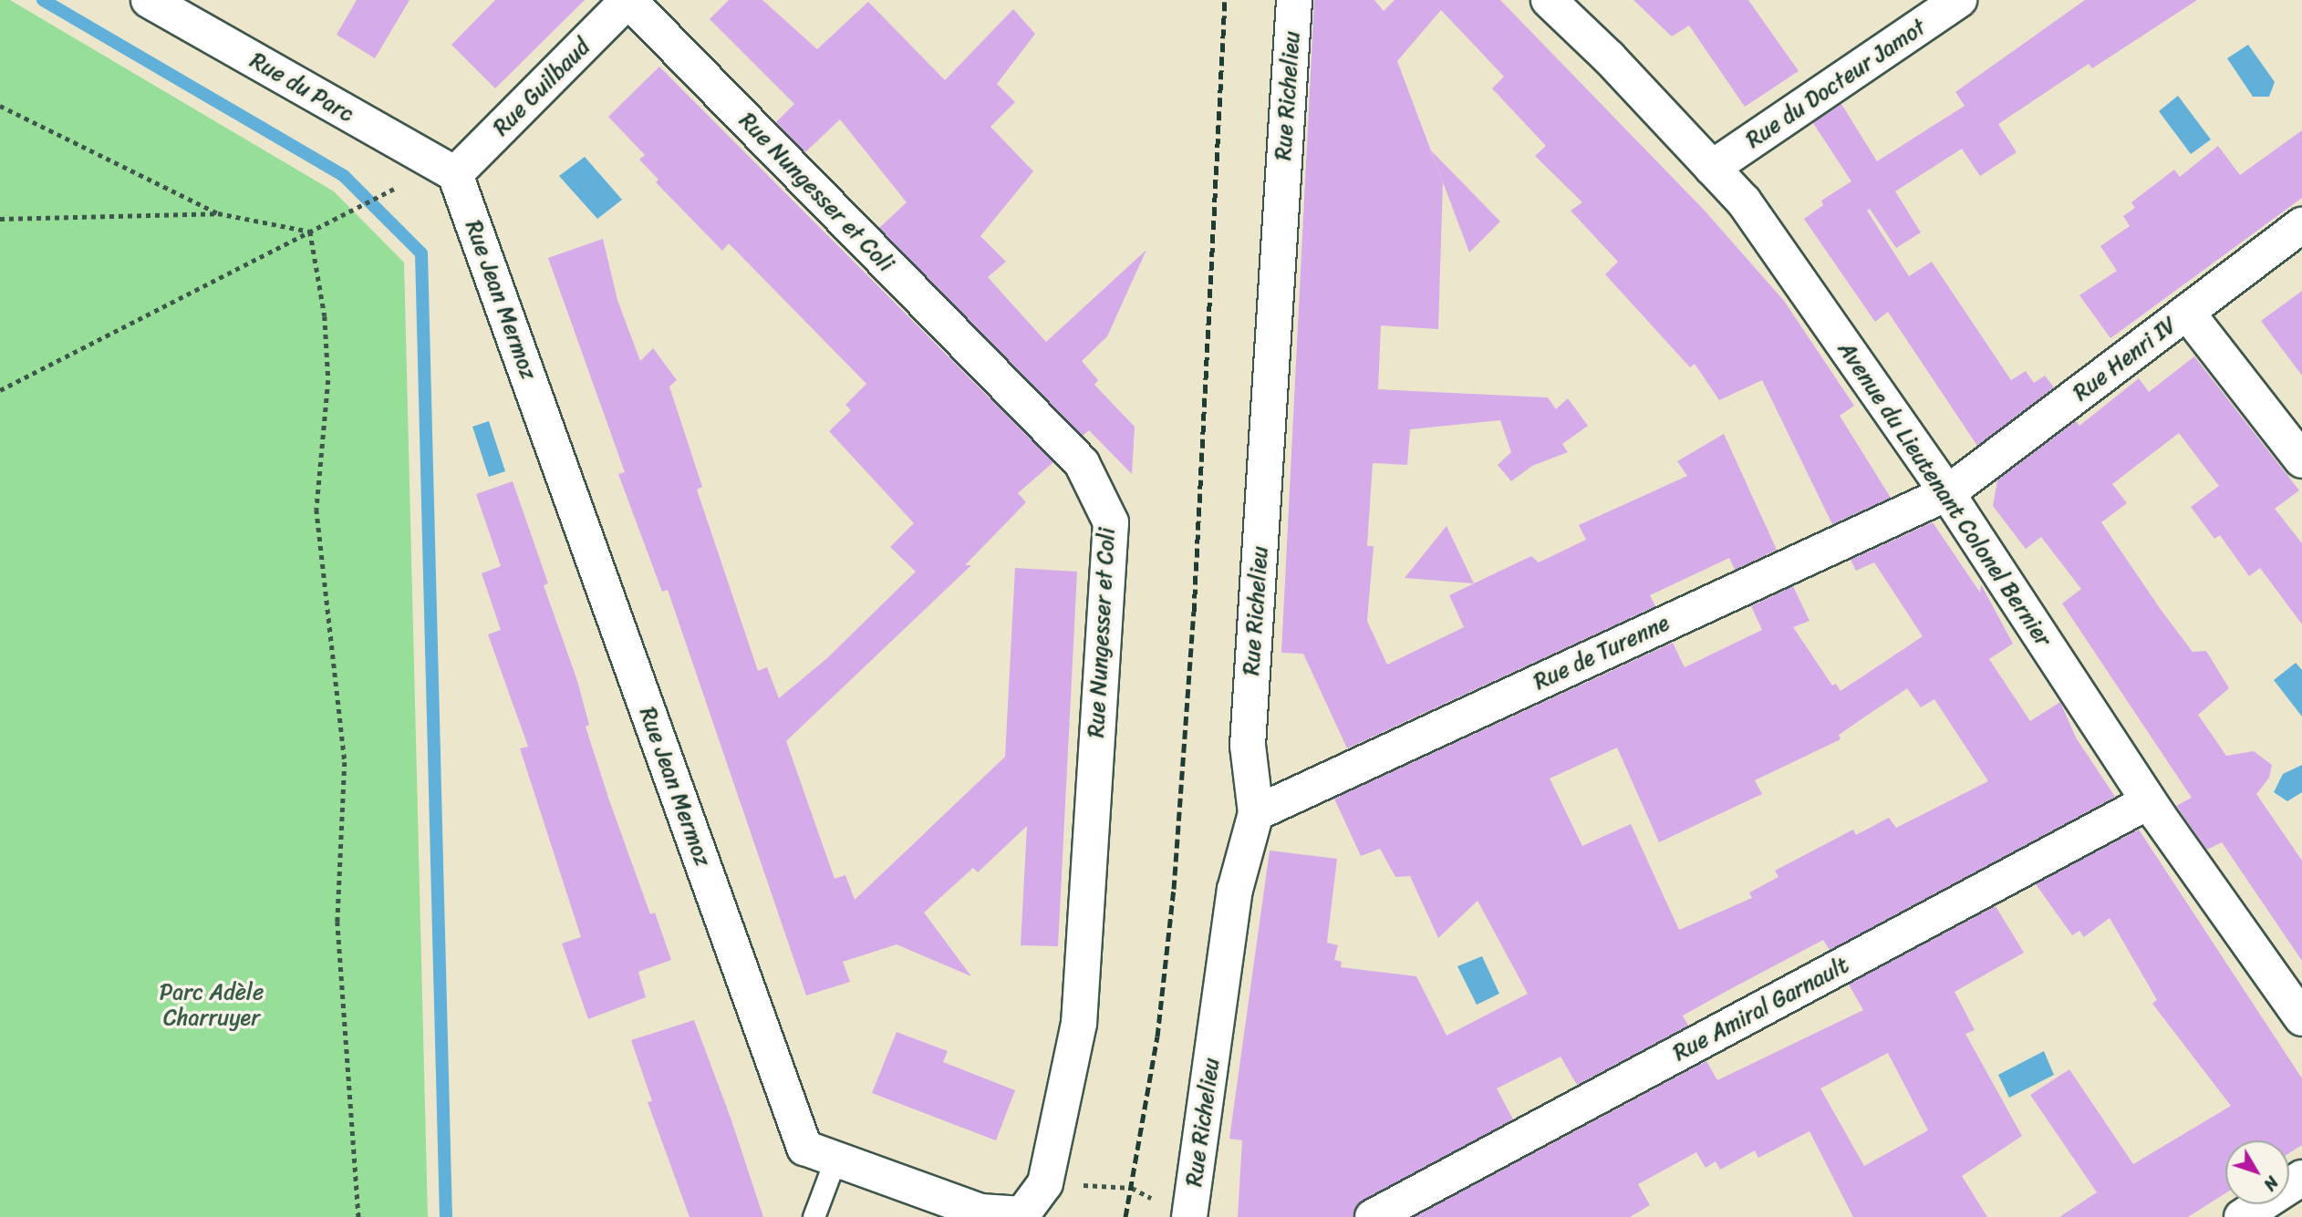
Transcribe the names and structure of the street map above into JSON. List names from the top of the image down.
{
  "streets": {
    "street": [
      "Rue du Docteur Jamot",
      "Rue du Parc",
      "Rue Guilbaud",
      "Rue Richelieu",
      "Rue Nungesser et Coli",
      "Rue Jean Mermoz",
      "Rue Henri IV",
      "Avenue du Lieutenant Colonel Bernier",
      "Rue de Turenne",
      "Rue Amiral Garnault"
    ]
  },
  "crossings": [
    ["Rue du Docteur Jamot", "Avenue du Lieutenant Colonel Bernier"],
    ["Rue du Parc", "Rue Guilbaud"],
    ["Rue du Parc", "Rue Jean Mermoz"],
    ["Rue Guilbaud", "Rue Nungesser et Coli"],
    ["Rue Guilbaud", "Rue Jean Mermoz"],
    ["Rue Richelieu", "Rue de Turenne"],
    ["Rue Nungesser et Coli", "Rue Jean Mermoz"],
    ["Rue Henri IV", "Avenue du Lieutenant Colonel Bernier"],
    ["Rue Henri IV", "Rue de Turenne"],
    ["Avenue du Lieutenant Colonel Bernier", "Rue de Turenne"],
    ["Avenue du Lieutenant Colonel Bernier", "Rue Amiral Garnault"]
  ],
  "parks": ["Parc Adèle Charruyer"],
  "north": "bottom right"
}
